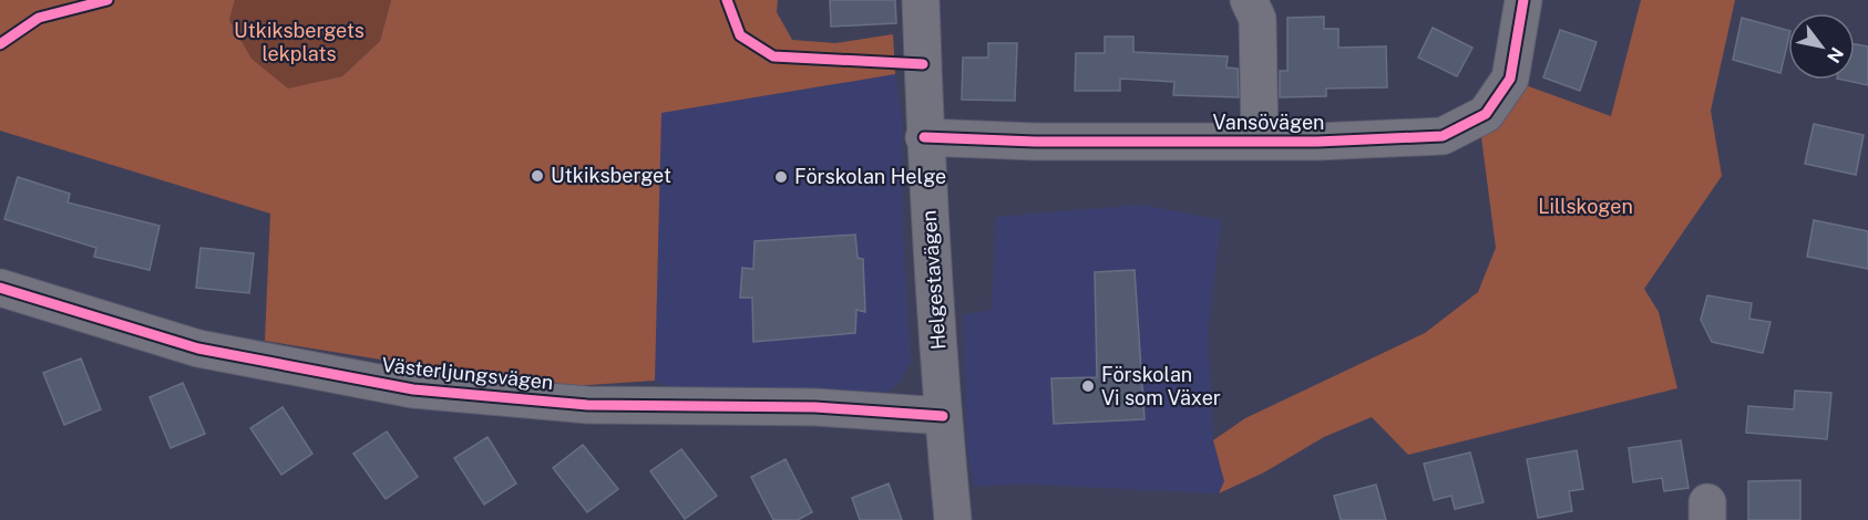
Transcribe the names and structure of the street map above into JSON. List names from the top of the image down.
{
  "streets": {
    "street": ["Vansövägen", "Helgestavägen", "Västerljungsvägen"]
  },
  "crossings": [
    ["Vansövägen", "Helgestavägen"],
    ["Helgestavägen", "Västerljungsvägen"]
  ],
  "parks": ["Utkiksbergets lekplats", "Lillskogen"],
  "places": ["Utkiksberget", "Förskolan Helge", "Förskolan Vi som Växer"],
  "north": "bottom right"
}
